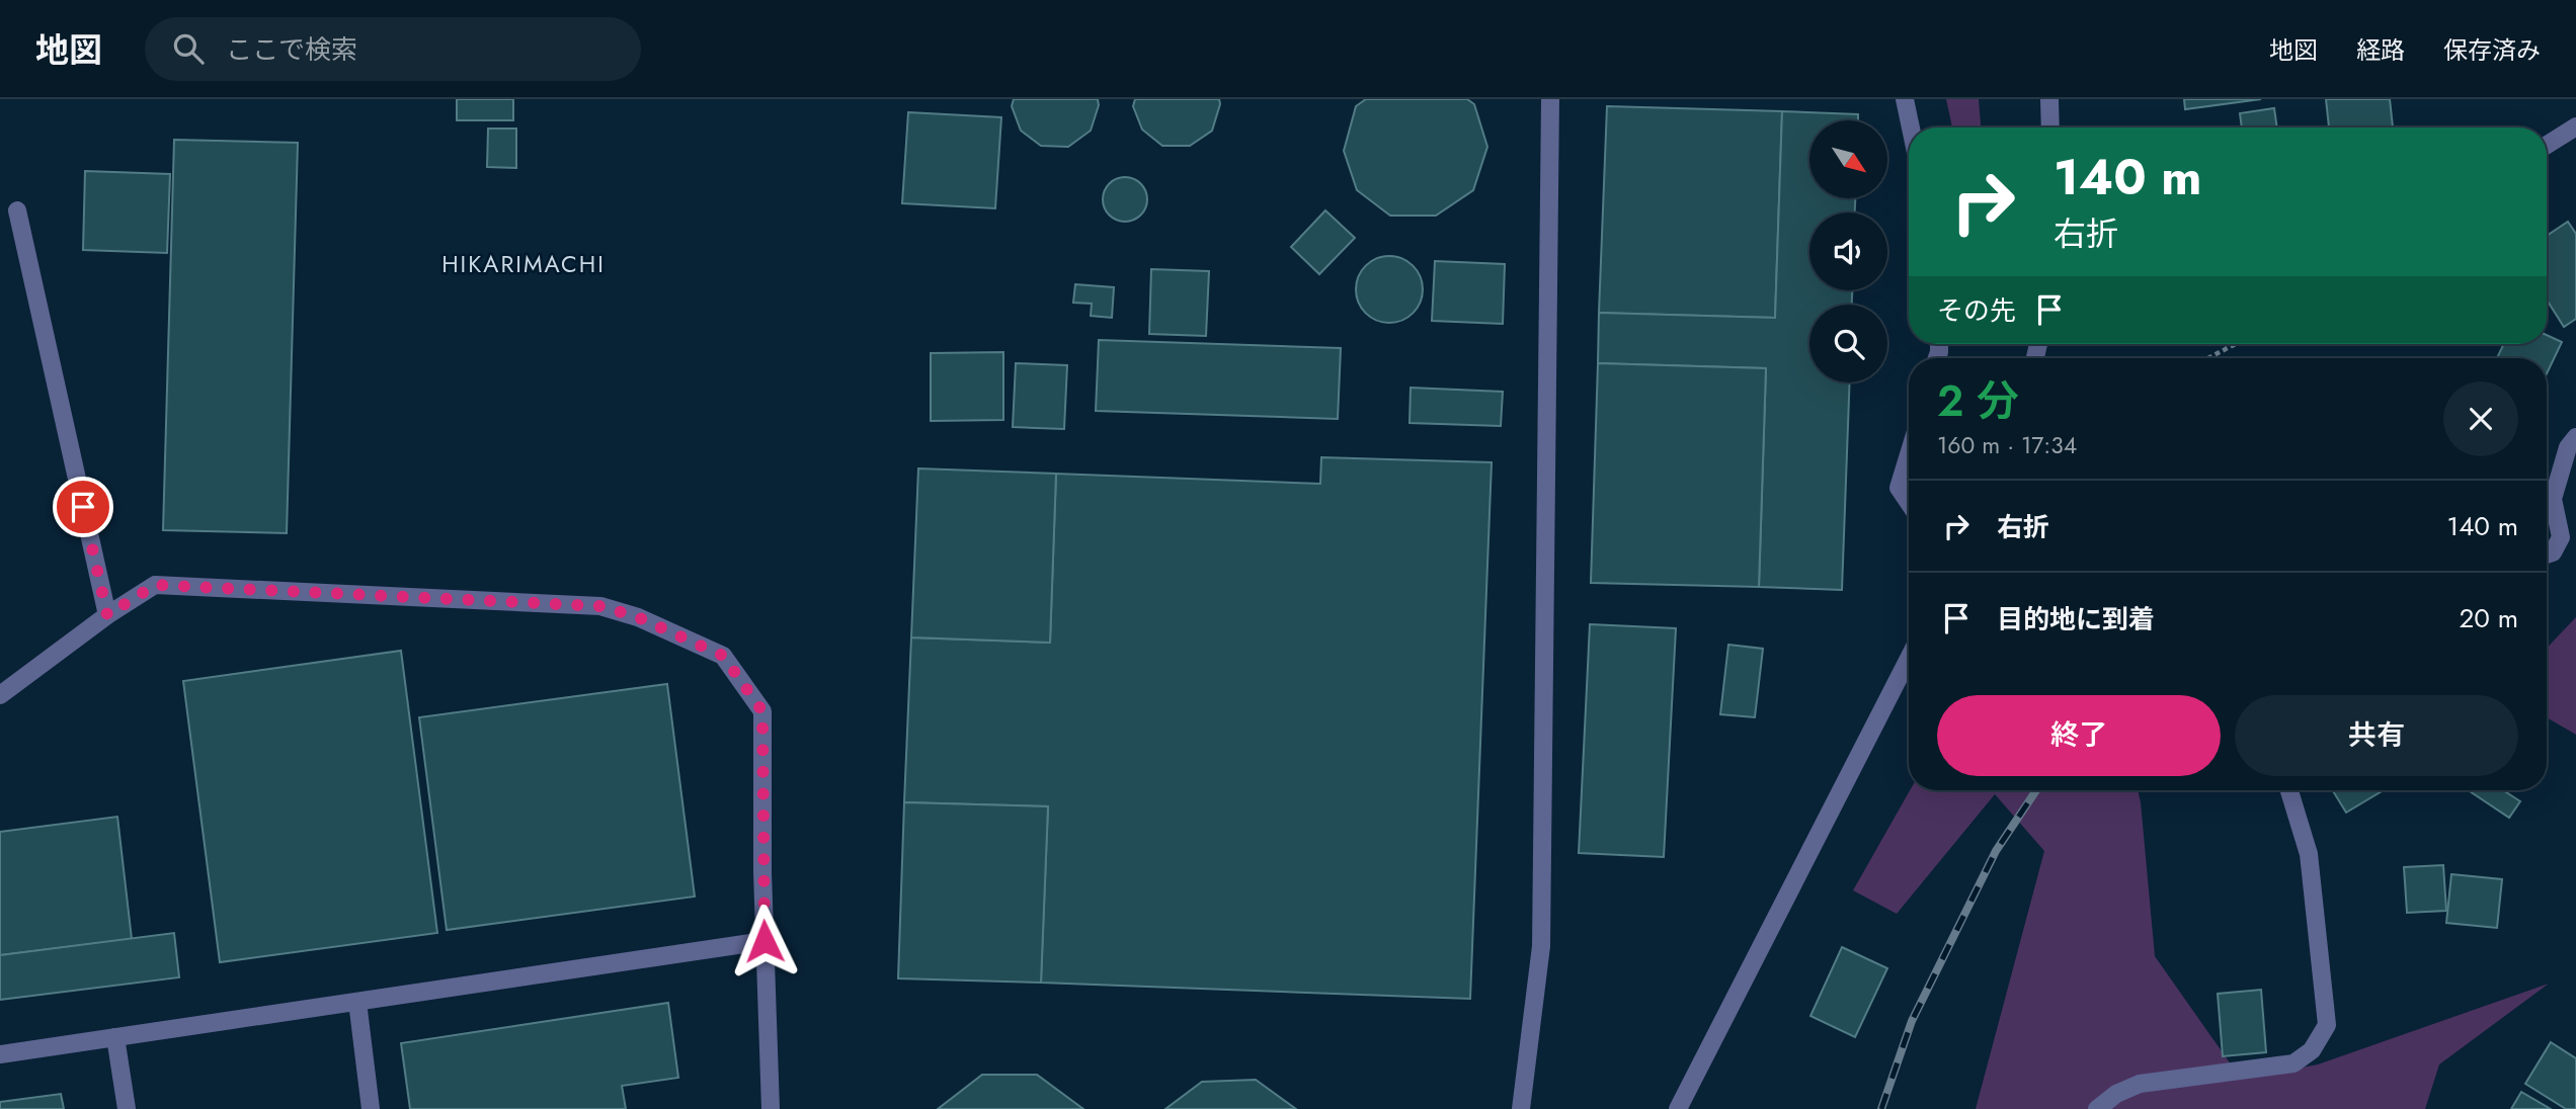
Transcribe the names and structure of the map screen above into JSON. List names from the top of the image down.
{
  "districts": ["HIKARIMACHI"],
  "north": "bottom right",
  "page": {
    "header": "地図",
    "search": "ここで検索",
    "nav": ["地図", "経路", "保存済み"],
    "turn": ["140 m", "右折"],
    "then": "その先",
    "heading": ["2 分", "160 m · 17:34"],
    "list": [
      {
        "name": "右折",
        "value": "140 m"
      },
      {
        "name": "目的地に到着",
        "value": "20 m"
      }
    ],
    "buttons": ["終了", "共有"]
  }
}
